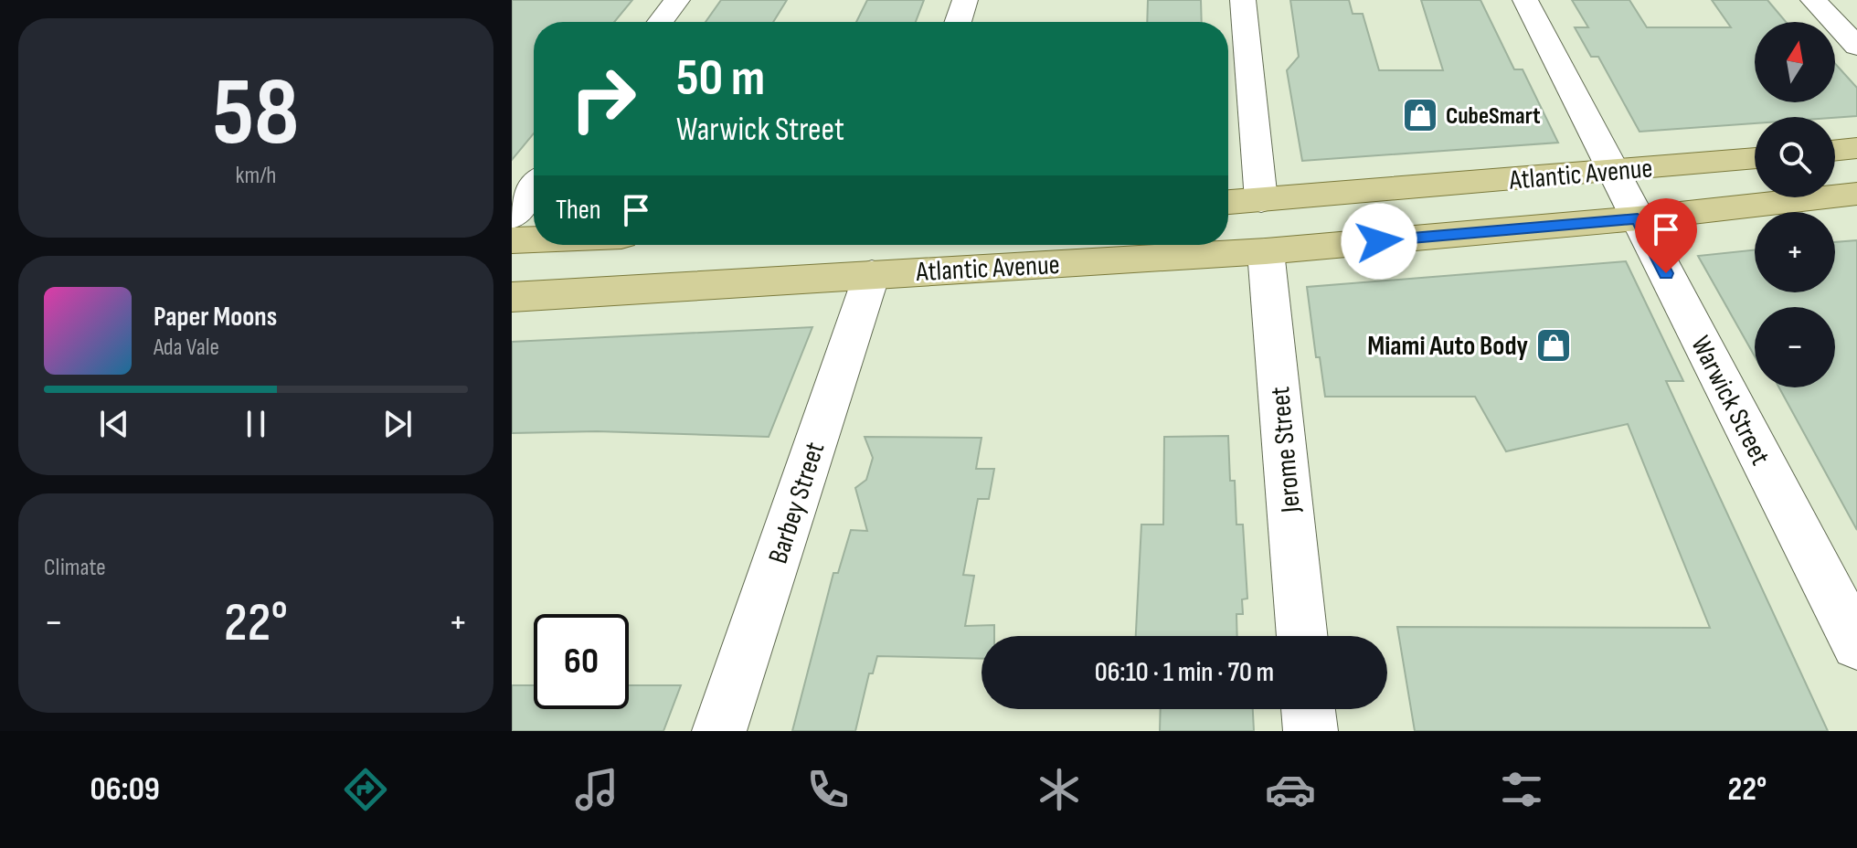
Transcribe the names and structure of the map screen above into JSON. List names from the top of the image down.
{
  "streets": {
    "main road": ["Atlantic Avenue"],
    "street": ["Warwick Street", "Jerome Street", "Barbey Street"]
  },
  "crossings": [
    ["Atlantic Avenue", "Warwick Street"],
    ["Atlantic Avenue", "Jerome Street"],
    ["Atlantic Avenue", "Barbey Street"]
  ],
  "places": {
    "shop": ["CubeSmart", "Miami Auto Body"]
  },
  "north": "top",
  "page": {
    "tile": [
      ["58", "km/h"],
      "Climate"
    ],
    "map_buttons": ["+", "−"],
    "turn": ["50 m", "Warwick Street"],
    "then": "Then",
    "song": ["Paper Moons", "Ada Vale"],
    "heat": ["−", "22°", "+"],
    "limit": "60",
    "trip": "06:10 · 1 min · 70 m",
    "tabs": ["06:09", "22°"]
  }
}
